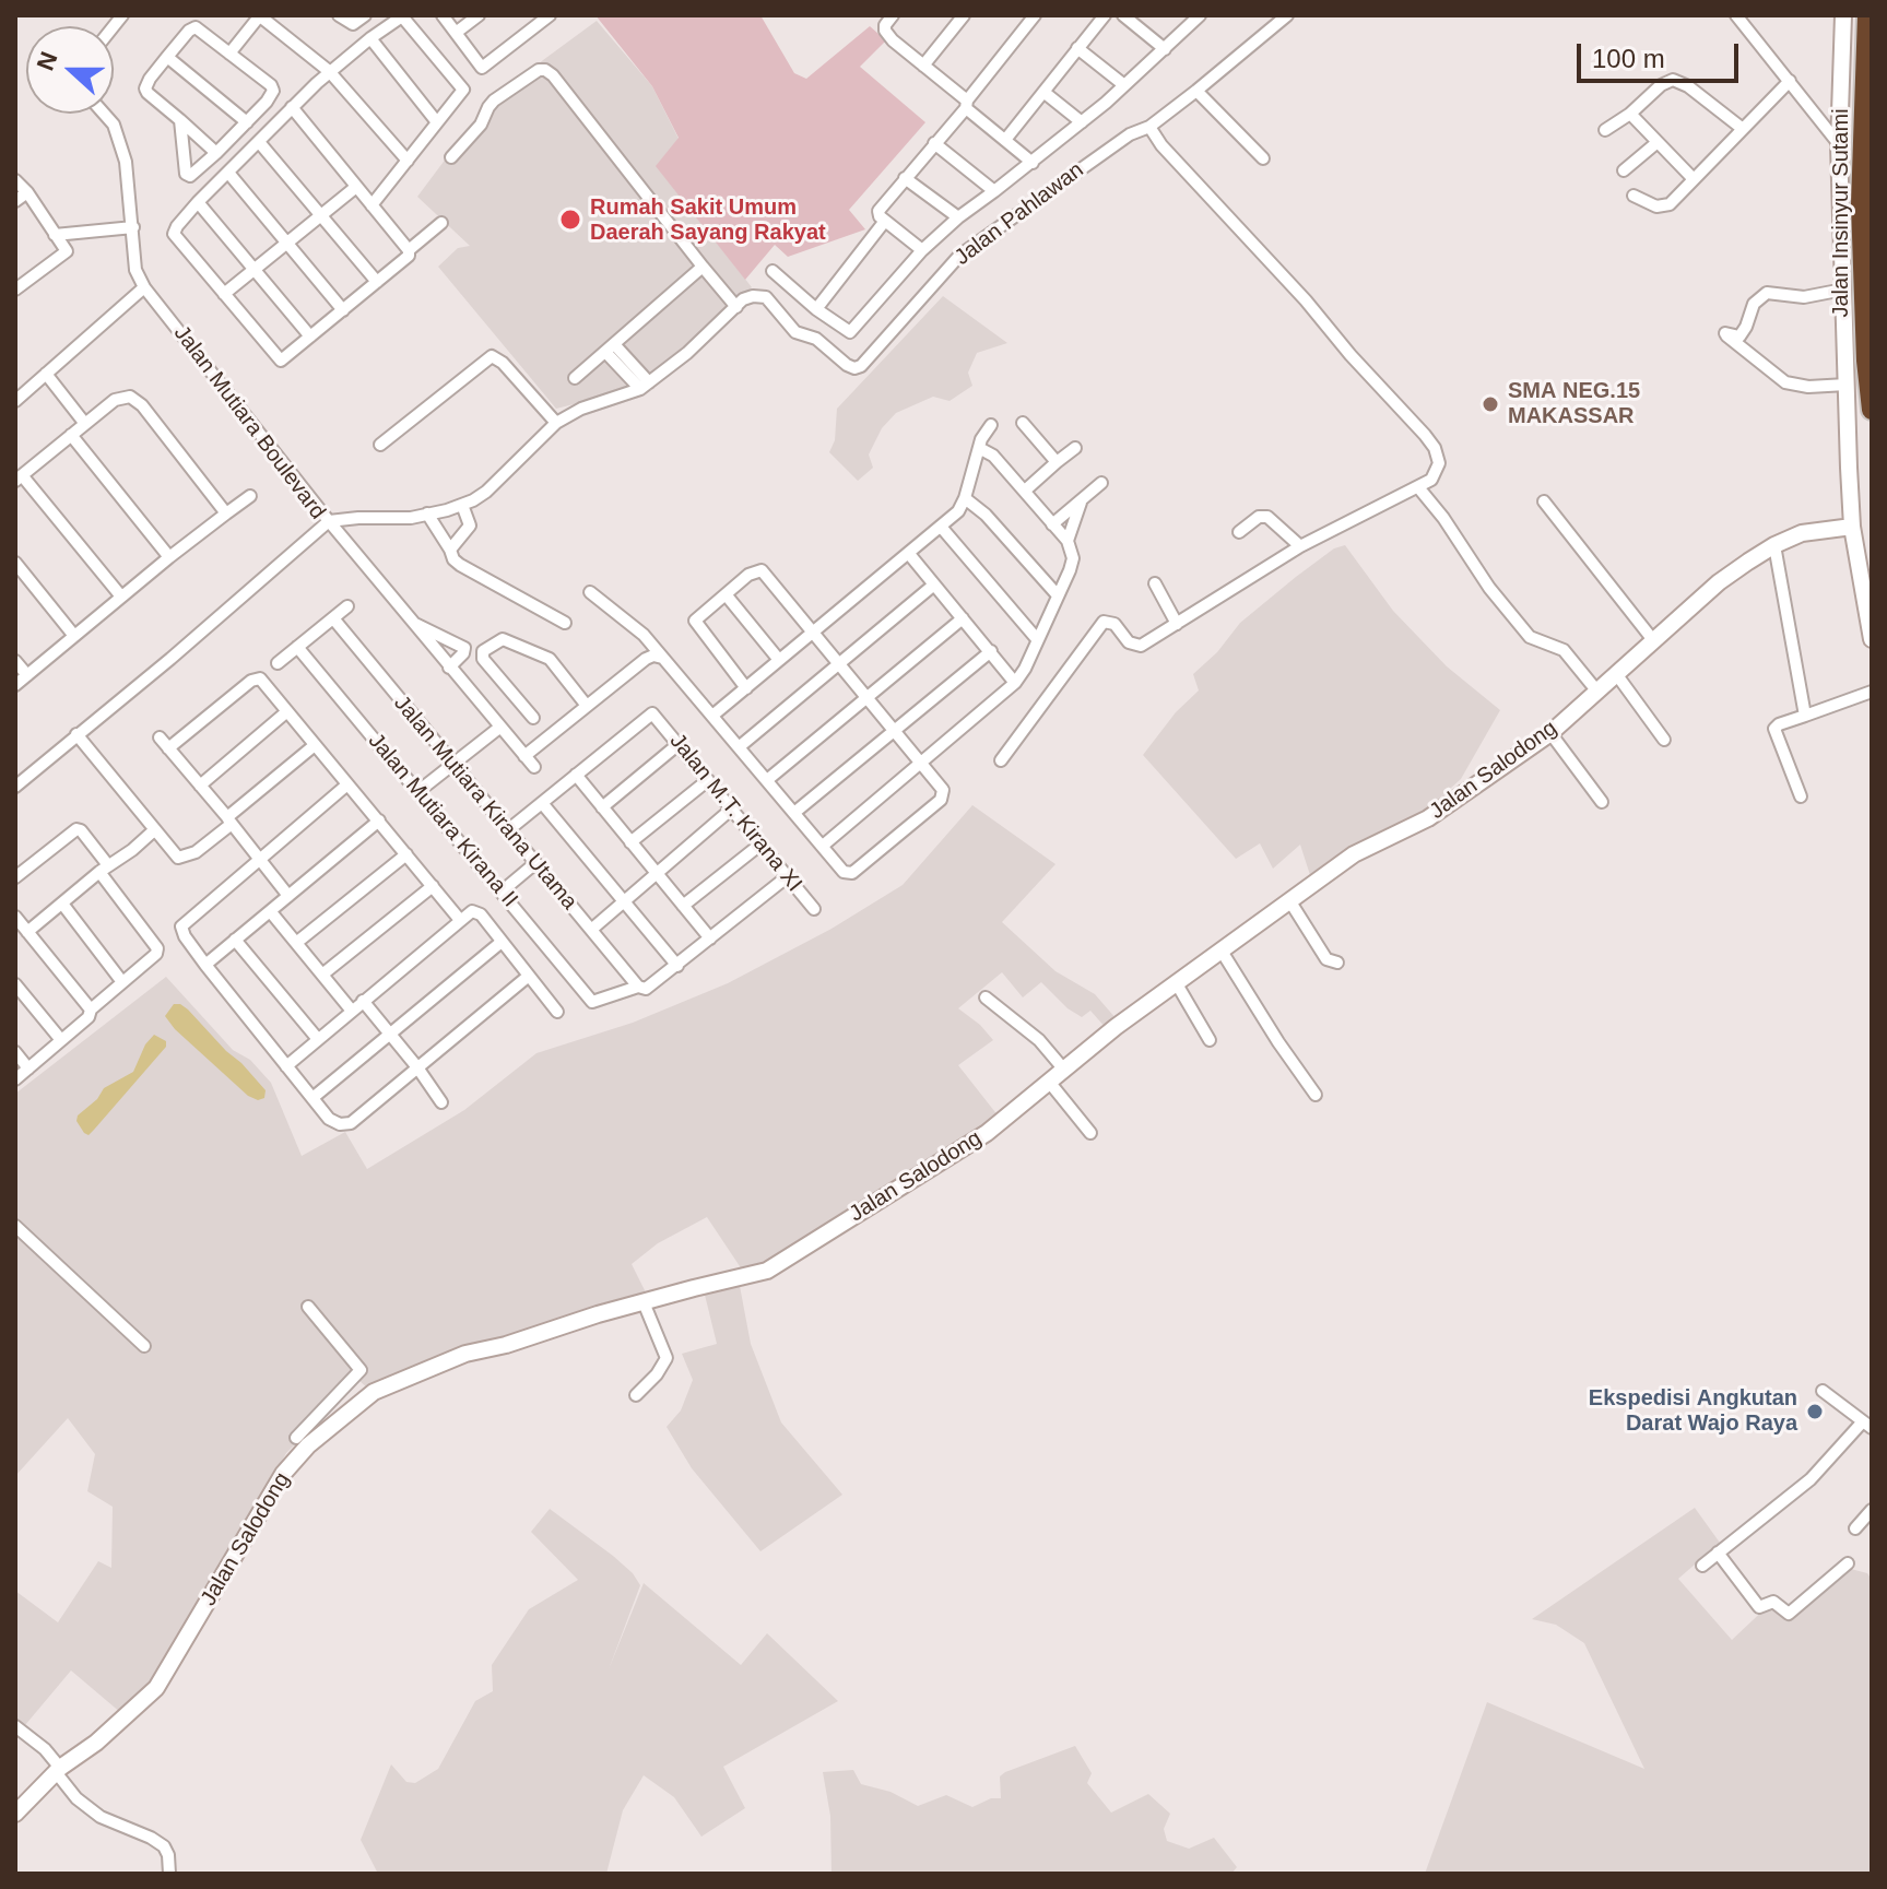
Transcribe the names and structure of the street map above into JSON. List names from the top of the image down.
{
  "streets": {
    "highway": ["Jalan Insinyur Sutami"],
    "street": [
      "Jalan Pahlawan",
      "Jalan Mutiara Boulevard",
      "Jalan Salodong",
      "Jalan Mutiara Kirana Utama",
      "Jalan M.T. Kirana XI",
      "Jalan Mutiara Kirana II"
    ]
  },
  "crossings": [
    ["Jalan Mutiara Kirana Utama", "Jalan Mutiara Kirana II"]
  ],
  "places": ["Rumah Sakit Umum Daerah Sayang Rakyat", "SMA NEG.15 MAKASSAR", "Ekspedisi Angkutan Darat Wajo Raya"],
  "scale_bar": "100 m",
  "north": "left"
}
